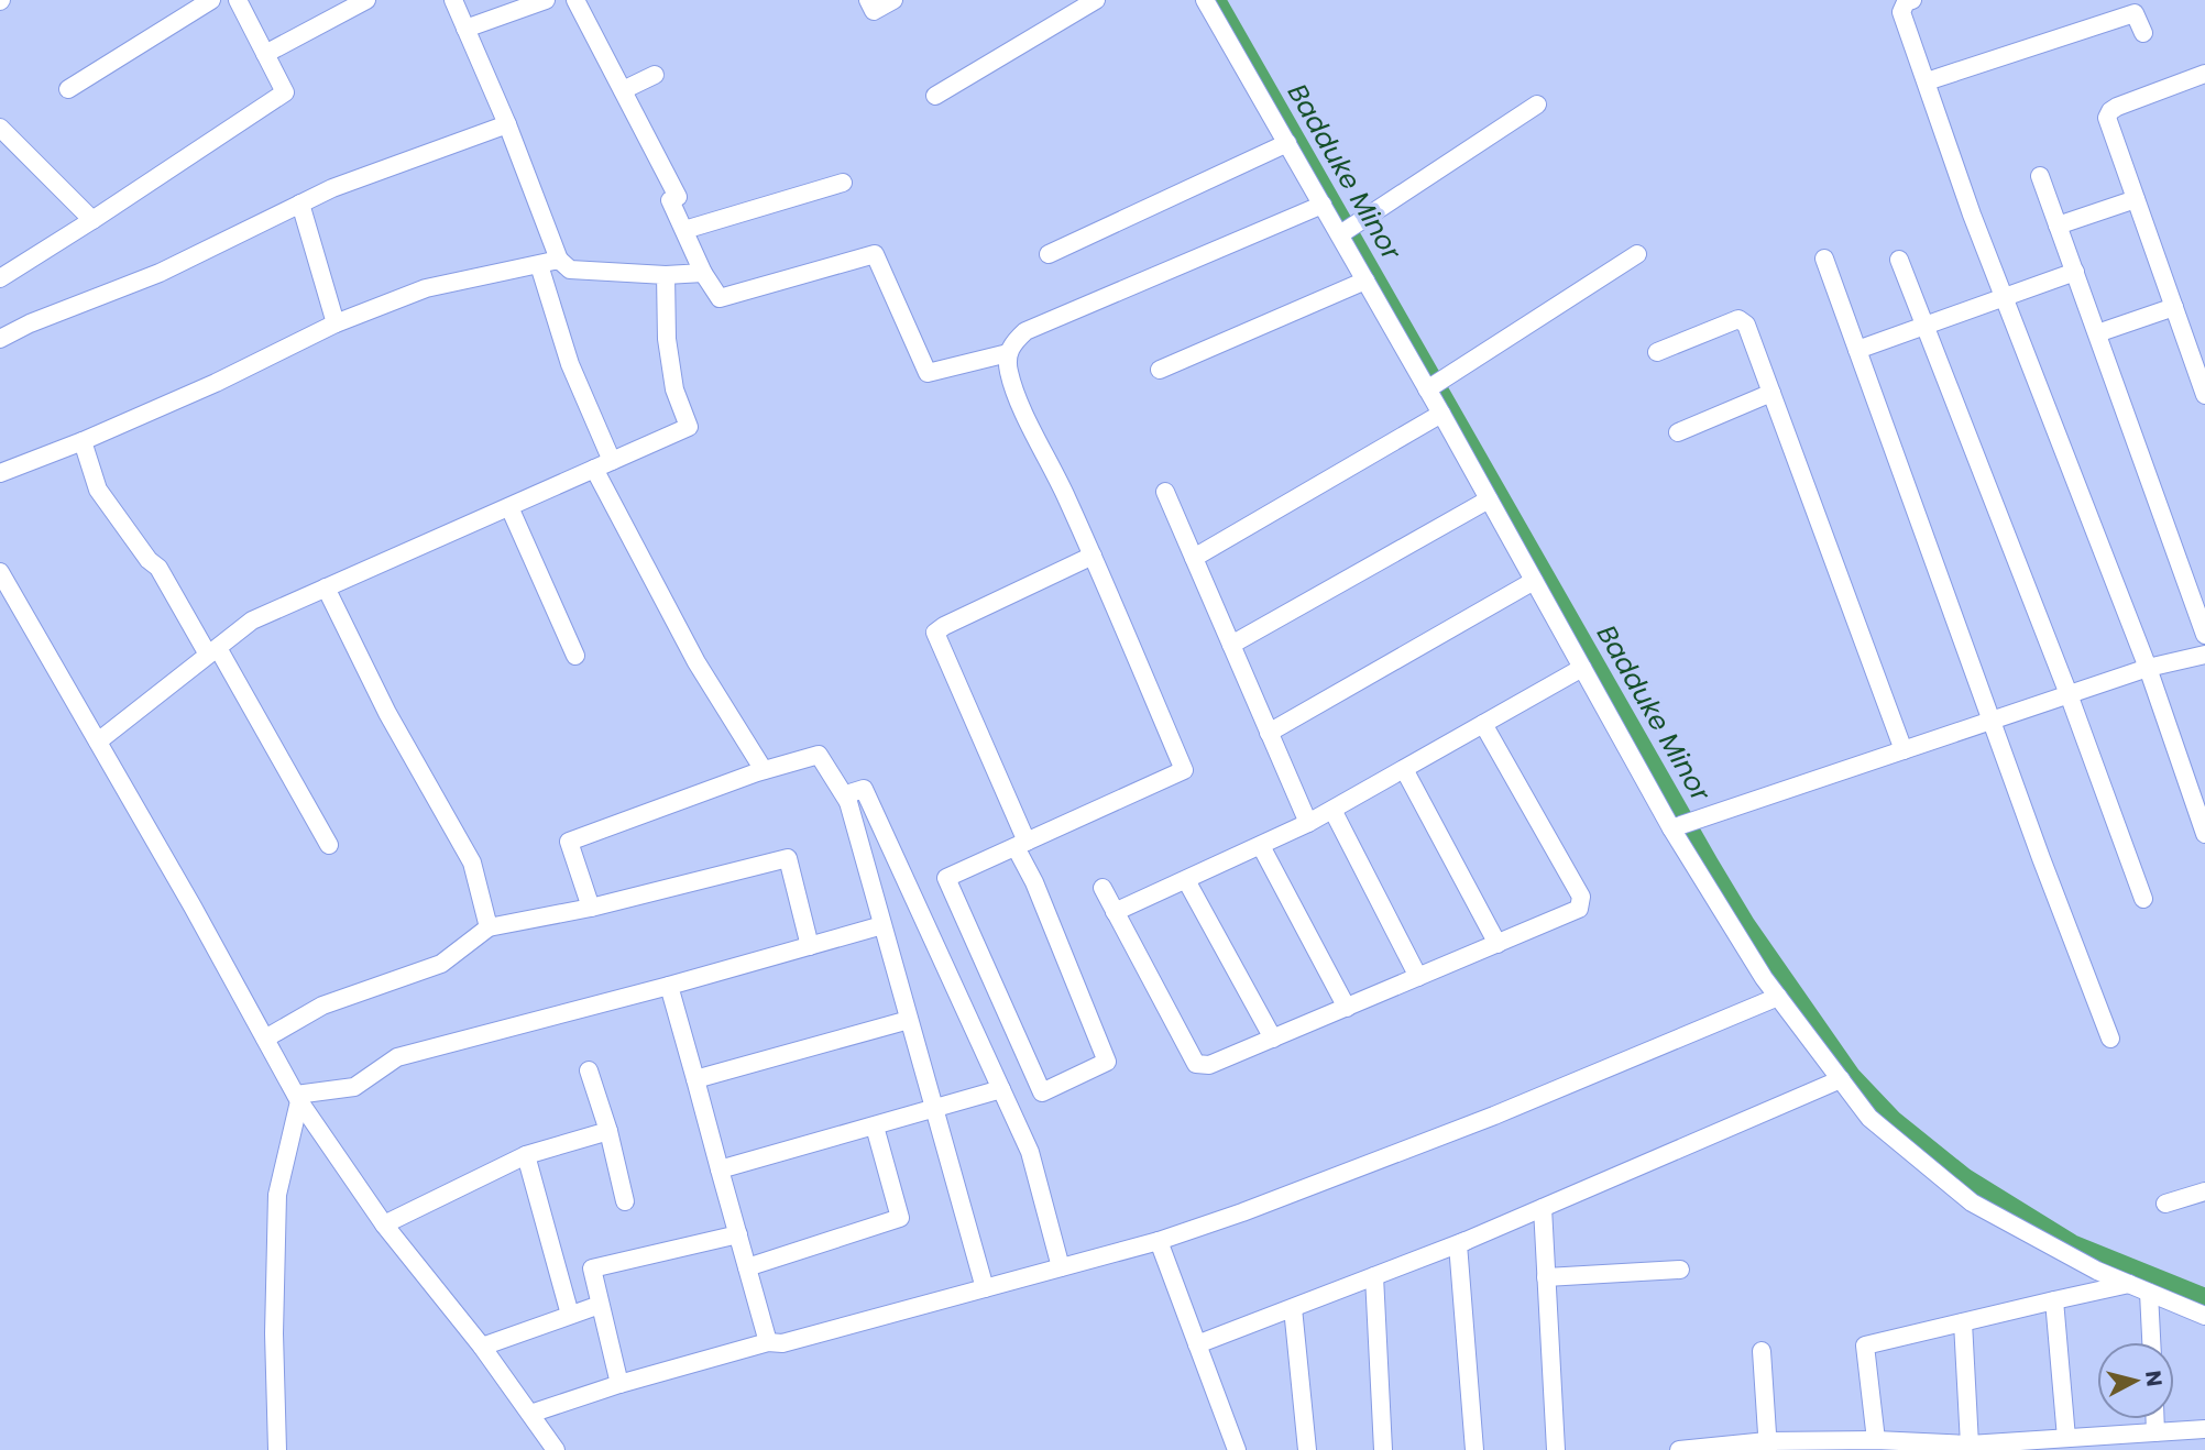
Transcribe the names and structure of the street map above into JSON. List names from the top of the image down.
{
  "water": ["Badduke Minor"],
  "north": "right"
}
